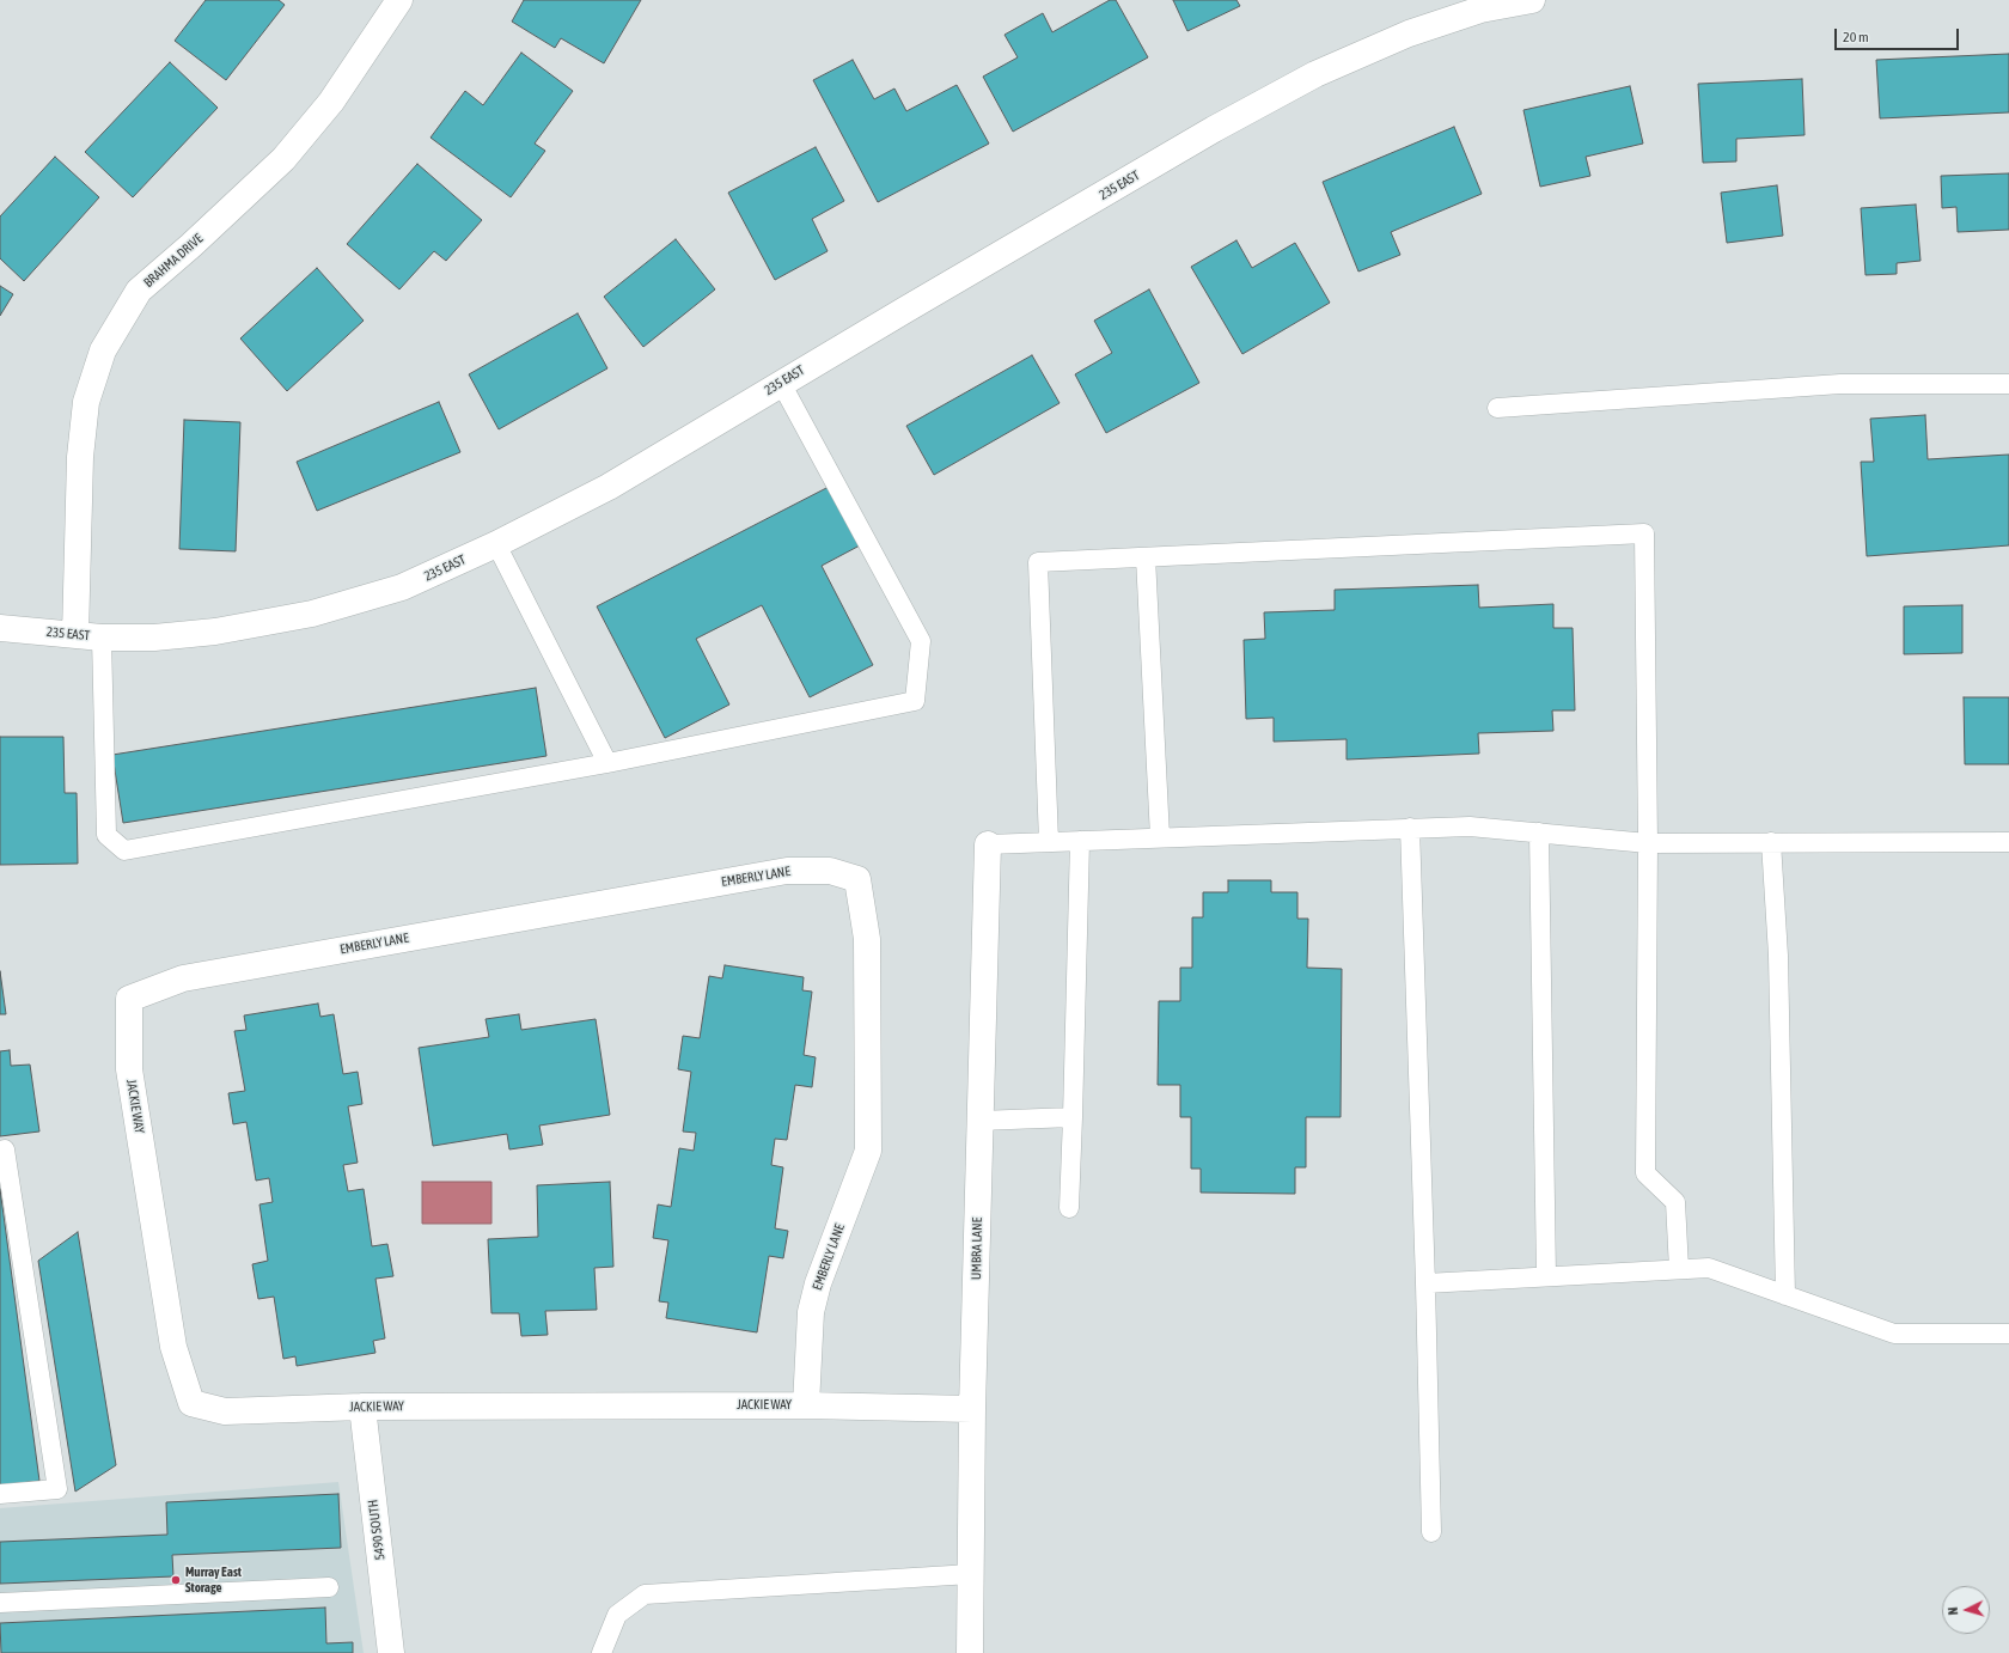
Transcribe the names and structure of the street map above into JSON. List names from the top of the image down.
{
  "streets": {
    "street": [
      "235 EAST",
      "BRAHMA DRIVE",
      "EMBERLY LANE",
      "JACKIE WAY",
      "UMBRA LANE",
      "5490 SOUTH"
    ]
  },
  "crossings": [
    ["235 EAST", "BRAHMA DRIVE"],
    ["EMBERLY LANE", "JACKIE WAY"],
    ["JACKIE WAY", "UMBRA LANE"],
    ["JACKIE WAY", "5490 SOUTH"]
  ],
  "places": ["Murray East Storage"],
  "scale_bar": "20 m",
  "north": "left"
}
